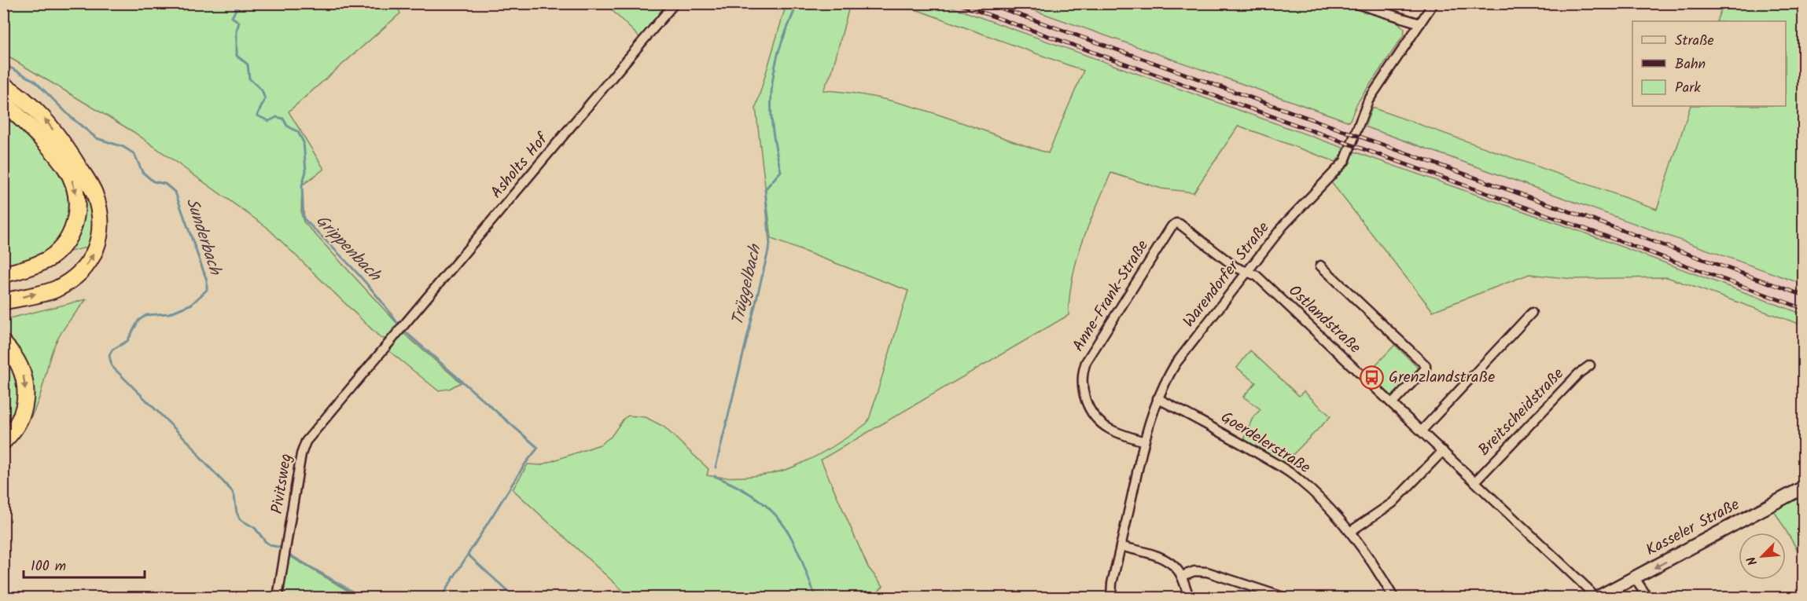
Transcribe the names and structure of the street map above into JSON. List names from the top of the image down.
{
  "streets": {
    "street": [
      "Asholts Hof",
      "Warendorfer Straße",
      "Anne-Frank-Straße",
      "Ostlandstraße",
      "Breitscheidstraße",
      "Goerdelerstraße",
      "Pivitsweg",
      "Kasseler Straße"
    ]
  },
  "crossings": [
    ["Asholts Hof", "Pivitsweg"],
    ["Warendorfer Straße", "Anne-Frank-Straße"],
    ["Warendorfer Straße", "Ostlandstraße"],
    ["Warendorfer Straße", "Goerdelerstraße"],
    ["Anne-Frank-Straße", "Ostlandstraße"],
    ["Ostlandstraße", "Breitscheidstraße"]
  ],
  "one_way": ["Kasseler Straße"],
  "water": ["Sunderbach", "Grippenbach", "Trüggelbach"],
  "places": {
    "bus stop": ["Grenzlandstraße"]
  },
  "legend": ["Straße", "Bahn", "Park"],
  "scale_bar": "100 m",
  "north": "bottom left"
}
